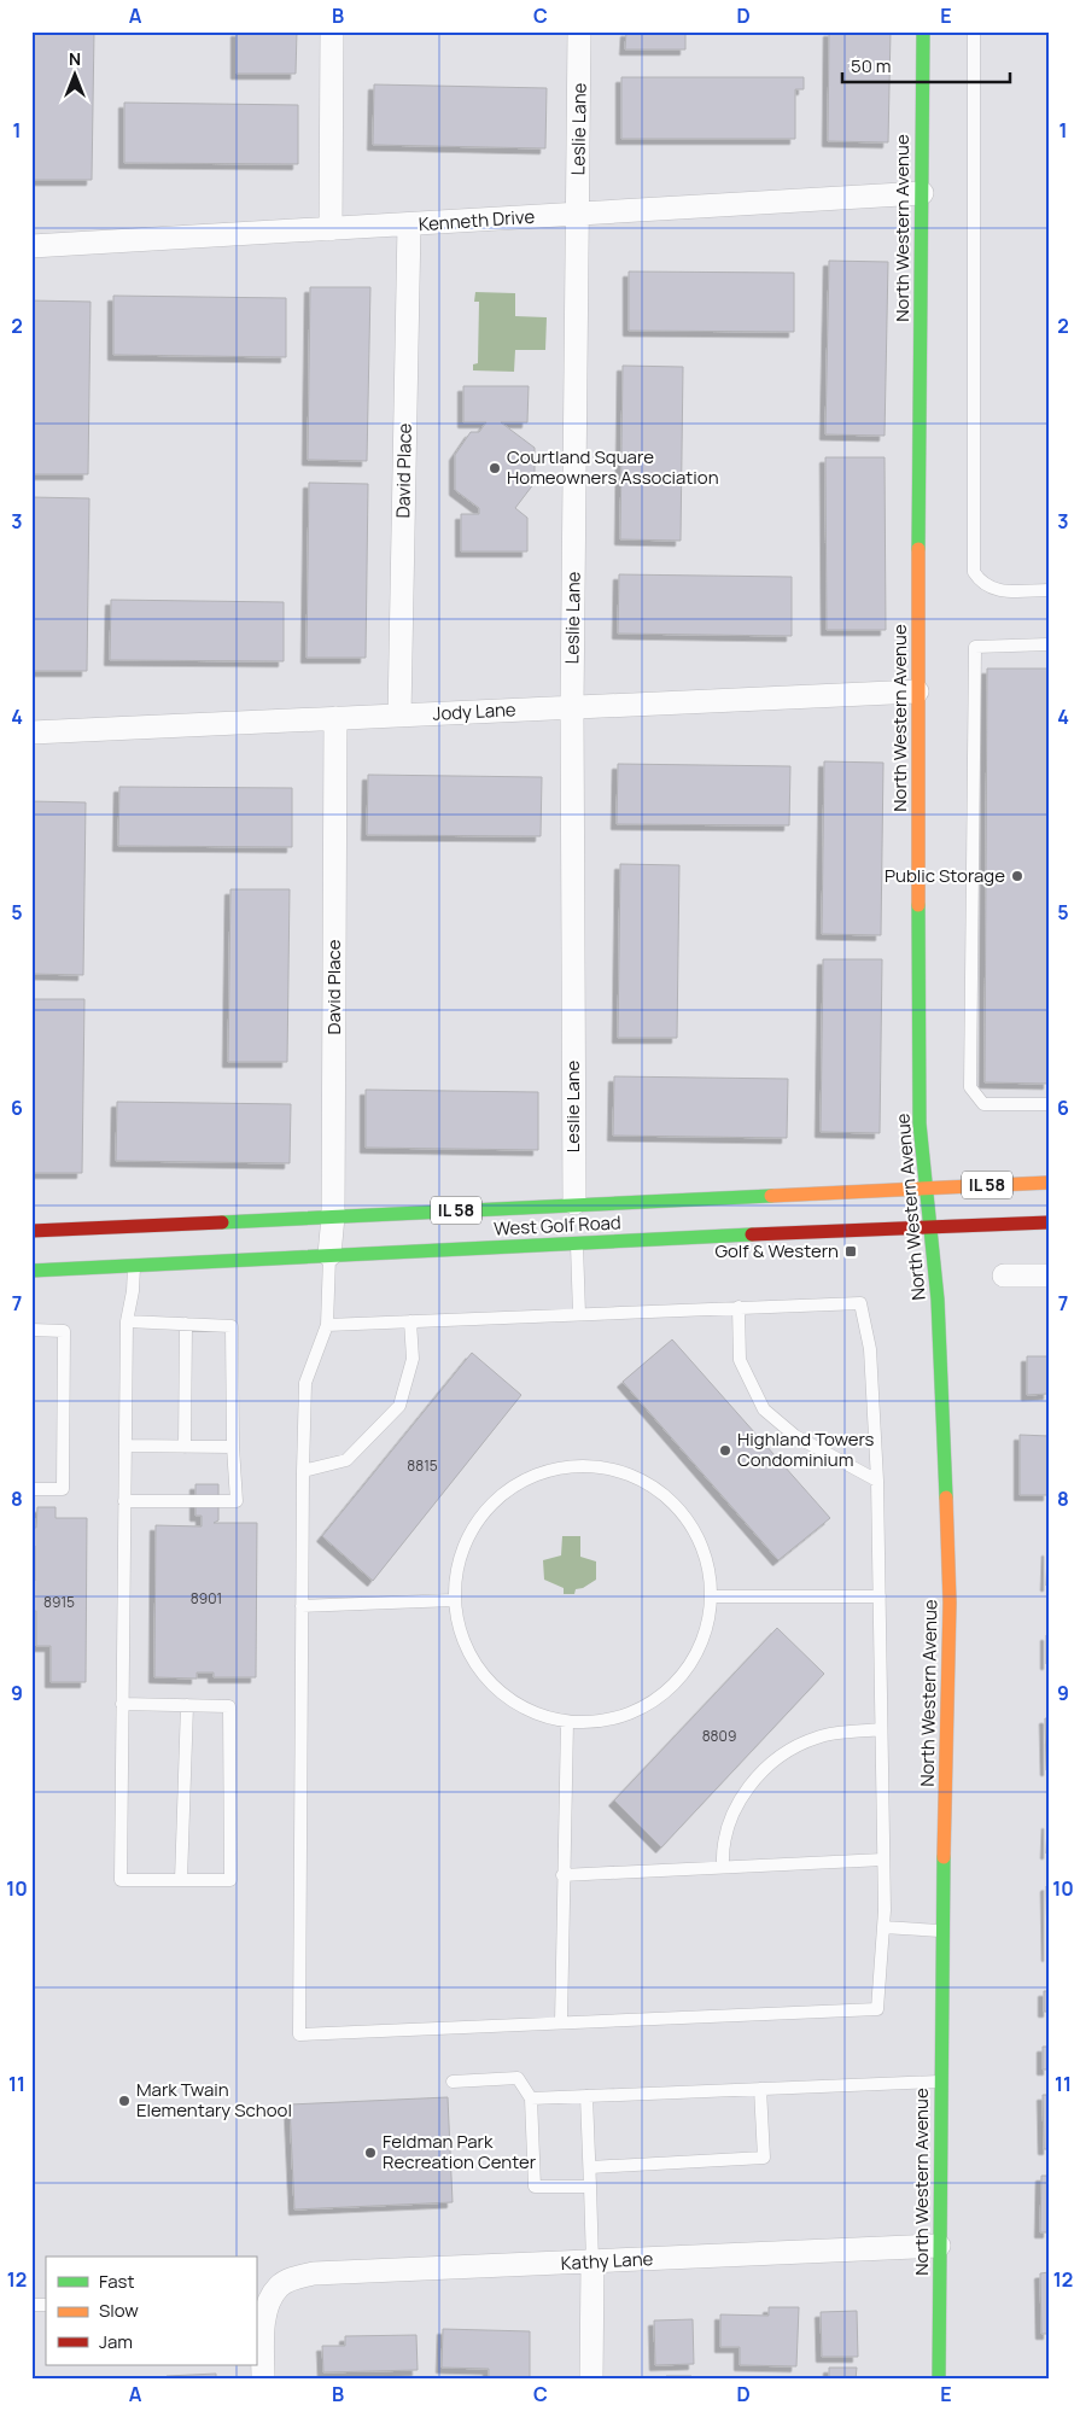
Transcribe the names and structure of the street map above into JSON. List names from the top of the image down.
{
  "streets": {
    "street": [
      "Leslie Lane",
      "Kenneth Drive",
      "North Western Avenue",
      "David Place",
      "Jody Lane",
      "IL 58",
      "West Golf Road",
      "Kathy Lane"
    ]
  },
  "crossings": [
    ["Leslie Lane", "Kenneth Drive"],
    ["Leslie Lane", "Jody Lane"],
    ["Leslie Lane", "West Golf Road"],
    ["Kenneth Drive", "North Western Avenue"],
    ["Kenneth Drive", "David Place"],
    ["North Western Avenue", "Jody Lane"],
    ["North Western Avenue", "West Golf Road"],
    ["North Western Avenue", "Kathy Lane"],
    ["David Place", "Jody Lane"],
    ["David Place", "West Golf Road"]
  ],
  "places": {
    "other": [
      "Courtland Square Homeowners Association",
      "Public Storage",
      "Highland Towers Condominium",
      "Mark Twain Elementary School",
      "Feldman Park Recreation Center"
    ],
    "transit": ["Golf & Western"]
  },
  "house_numbers": [
    "8815",
    "8901",
    "8915",
    "8809"
  ],
  "legend": ["Fast", "Slow", "Jam"],
  "scale_bar": "50 m",
  "north": "top",
  "grid": {
    "columns": [
      "A",
      "B",
      "C",
      "D",
      "E"
    ],
    "rows": [
      "1",
      "2",
      "3",
      "4",
      "5",
      "6",
      "7",
      "8",
      "9",
      "10",
      "11",
      "12"
    ]
  }
}
